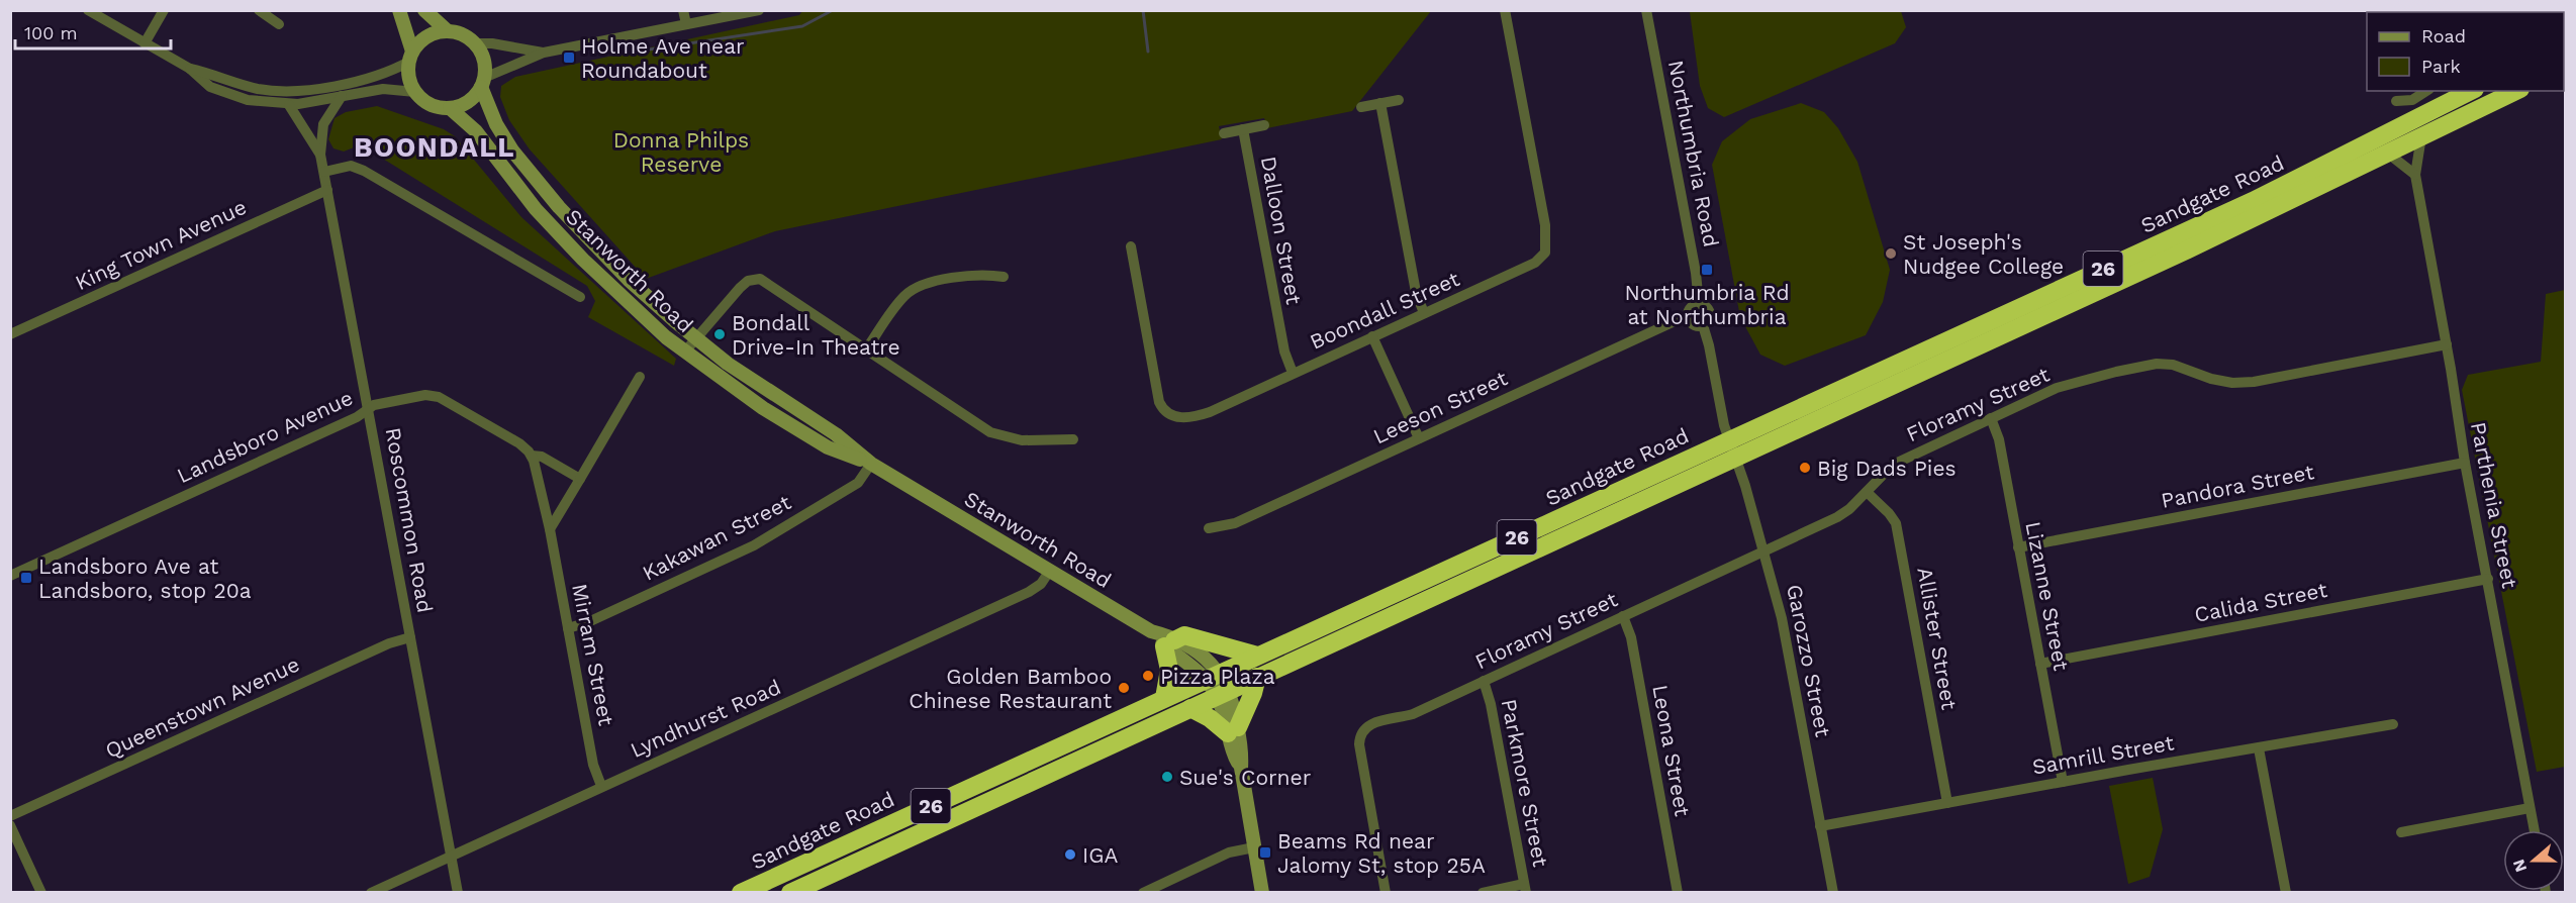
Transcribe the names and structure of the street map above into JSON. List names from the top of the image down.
{
  "streets": {
    "highway": ["Sandgate Road", "26"],
    "main road": ["Stanworth Road"],
    "street": [
      "Northumbria Road",
      "Dalloon Street",
      "King Town Avenue",
      "Boondall Street",
      "Floramy Street",
      "Leeson Street",
      "Landsboro Avenue",
      "Pandora Street",
      "Parthenia Street",
      "Roscommon Road",
      "Kakawan Street",
      "Lizanne Street",
      "Calida Street",
      "Allister Street",
      "Mirram Street",
      "Garozzo Street",
      "Queenstown Avenue",
      "Lyndhurst Road",
      "Leona Street",
      "Samrill Street",
      "Parkmore Street"
    ]
  },
  "crossings": [
    ["Northumbria Road", "Leeson Street"],
    ["Sandgate Road", "Stanworth Road"],
    ["Sandgate Road", "Parthenia Street"],
    ["Sandgate Road", "Garozzo Street"],
    ["Dalloon Street", "Boondall Street"],
    ["King Town Avenue", "Roscommon Road"],
    ["Stanworth Road", "Kakawan Street"],
    ["Stanworth Road", "Lyndhurst Road"],
    ["Floramy Street", "Parthenia Street"],
    ["Floramy Street", "Lizanne Street"],
    ["Floramy Street", "Allister Street"],
    ["Floramy Street", "Garozzo Street"],
    ["Floramy Street", "Leona Street"],
    ["Floramy Street", "Parkmore Street"],
    ["Landsboro Avenue", "Roscommon Road"],
    ["Landsboro Avenue", "Mirram Street"],
    ["Pandora Street", "Parthenia Street"],
    ["Pandora Street", "Lizanne Street"],
    ["Parthenia Street", "Calida Street"],
    ["Roscommon Road", "Queenstown Avenue"],
    ["Roscommon Road", "Lyndhurst Road"],
    ["Kakawan Street", "Mirram Street"],
    ["Lizanne Street", "Calida Street"],
    ["Lizanne Street", "Samrill Street"],
    ["Allister Street", "Samrill Street"],
    ["Mirram Street", "Lyndhurst Road"],
    ["Garozzo Street", "Samrill Street"]
  ],
  "districts": ["BOONDALL"],
  "parks": ["Donna Philps Reserve"],
  "places": {
    "transit": [
      "Holme Ave near Roundabout",
      "Northumbria Rd at Northumbria",
      "Landsboro Ave at Landsboro, stop 20a",
      "Beams Rd near Jalomy St, stop 25A"
    ],
    "other": [
      "St Joseph's Nudgee College",
      "Bondall Drive-In Theatre",
      "Big Dads Pies",
      "Pizza Plaza",
      "Golden Bamboo Chinese Restaurant",
      "Sue's Corner",
      "IGA"
    ]
  },
  "legend": ["Road", "Park"],
  "scale_bar": "100 m",
  "north": "left"
}
